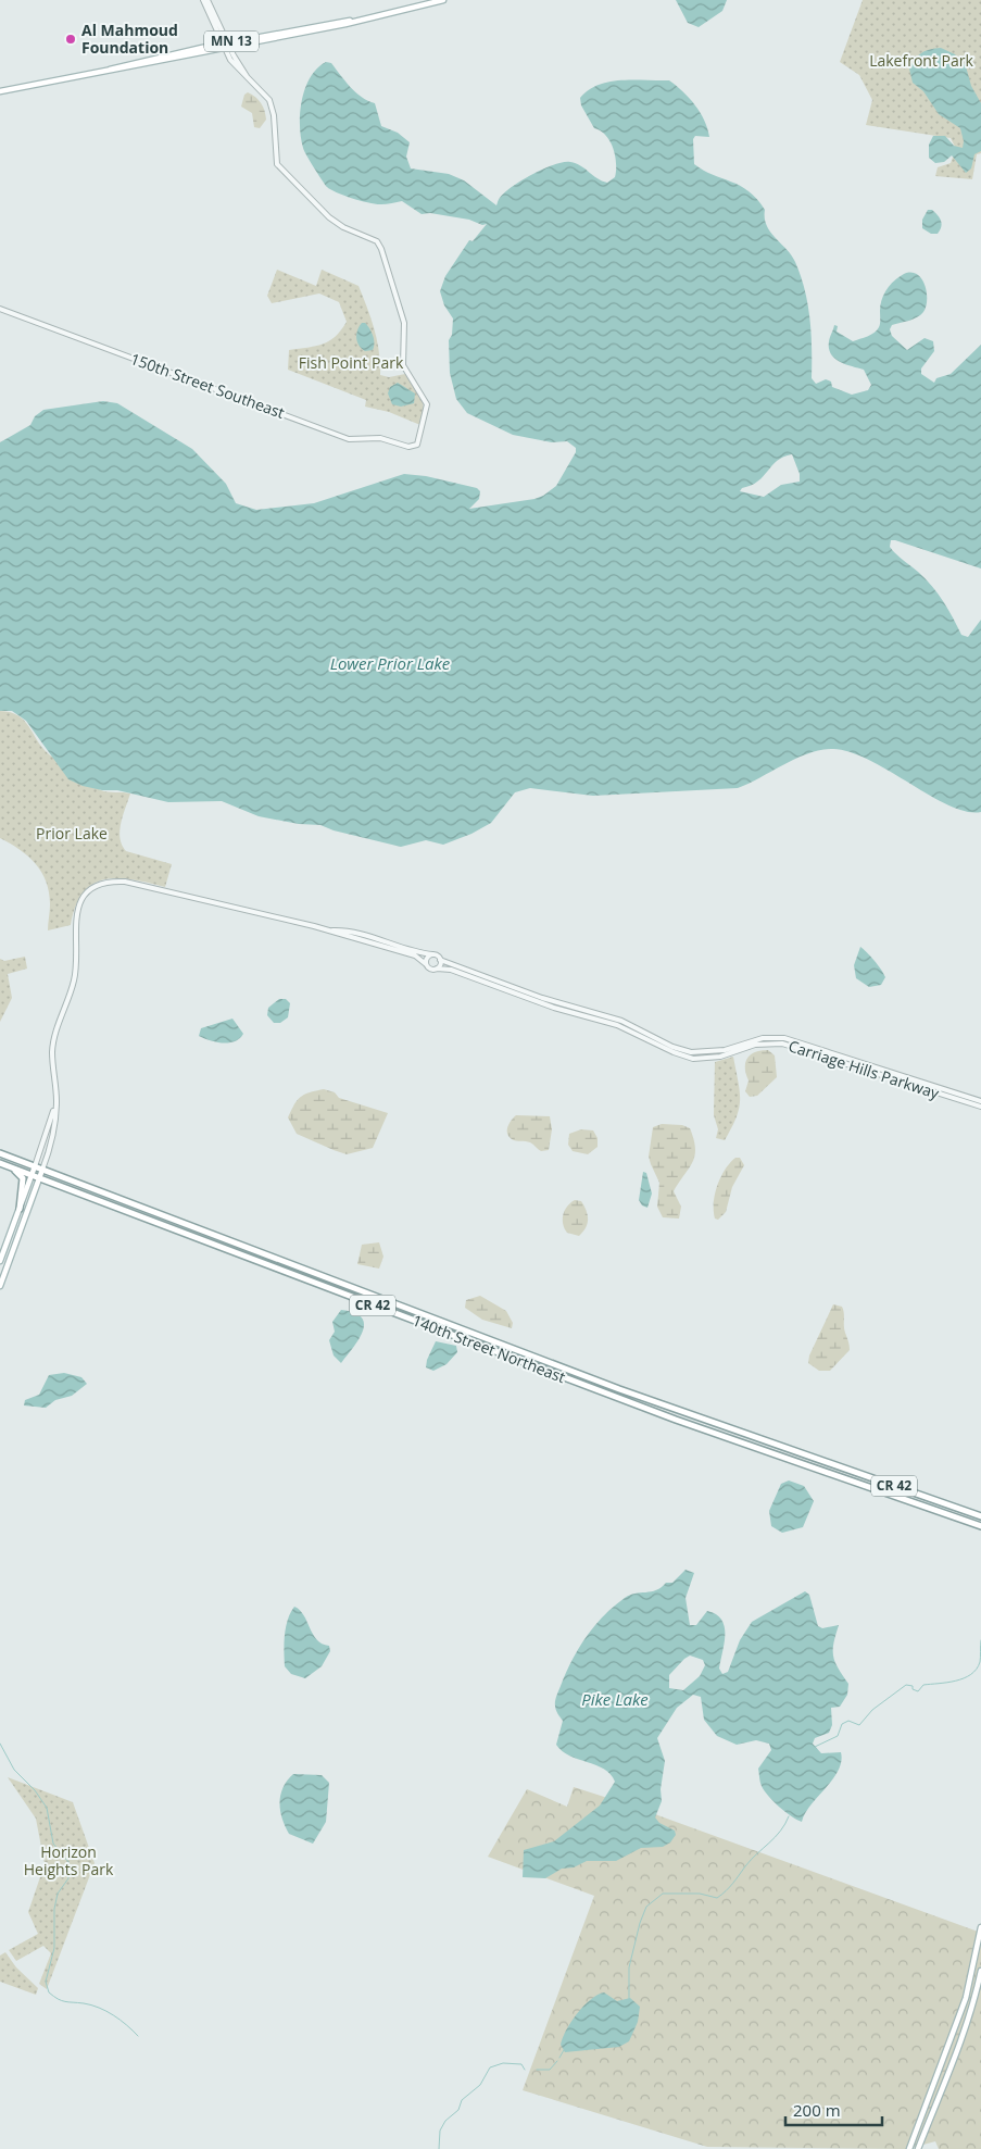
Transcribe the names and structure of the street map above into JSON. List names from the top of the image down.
{
  "streets": {
    "highway": ["CR 42", "140th Street Northeast"],
    "main road": ["MN 13"],
    "street": ["150th Street Southeast", "Carriage Hills Parkway"]
  },
  "crossings": [
    ["MN 13", "150th Street Southeast"]
  ],
  "water": ["Lower Prior Lake", "Pike Lake"],
  "parks": [
    "Lakefront Park",
    "Fish Point Park",
    "Prior Lake",
    "Horizon Heights Park"
  ],
  "places": ["Al Mahmoud Foundation"],
  "scale_bar": "200 m"
}
